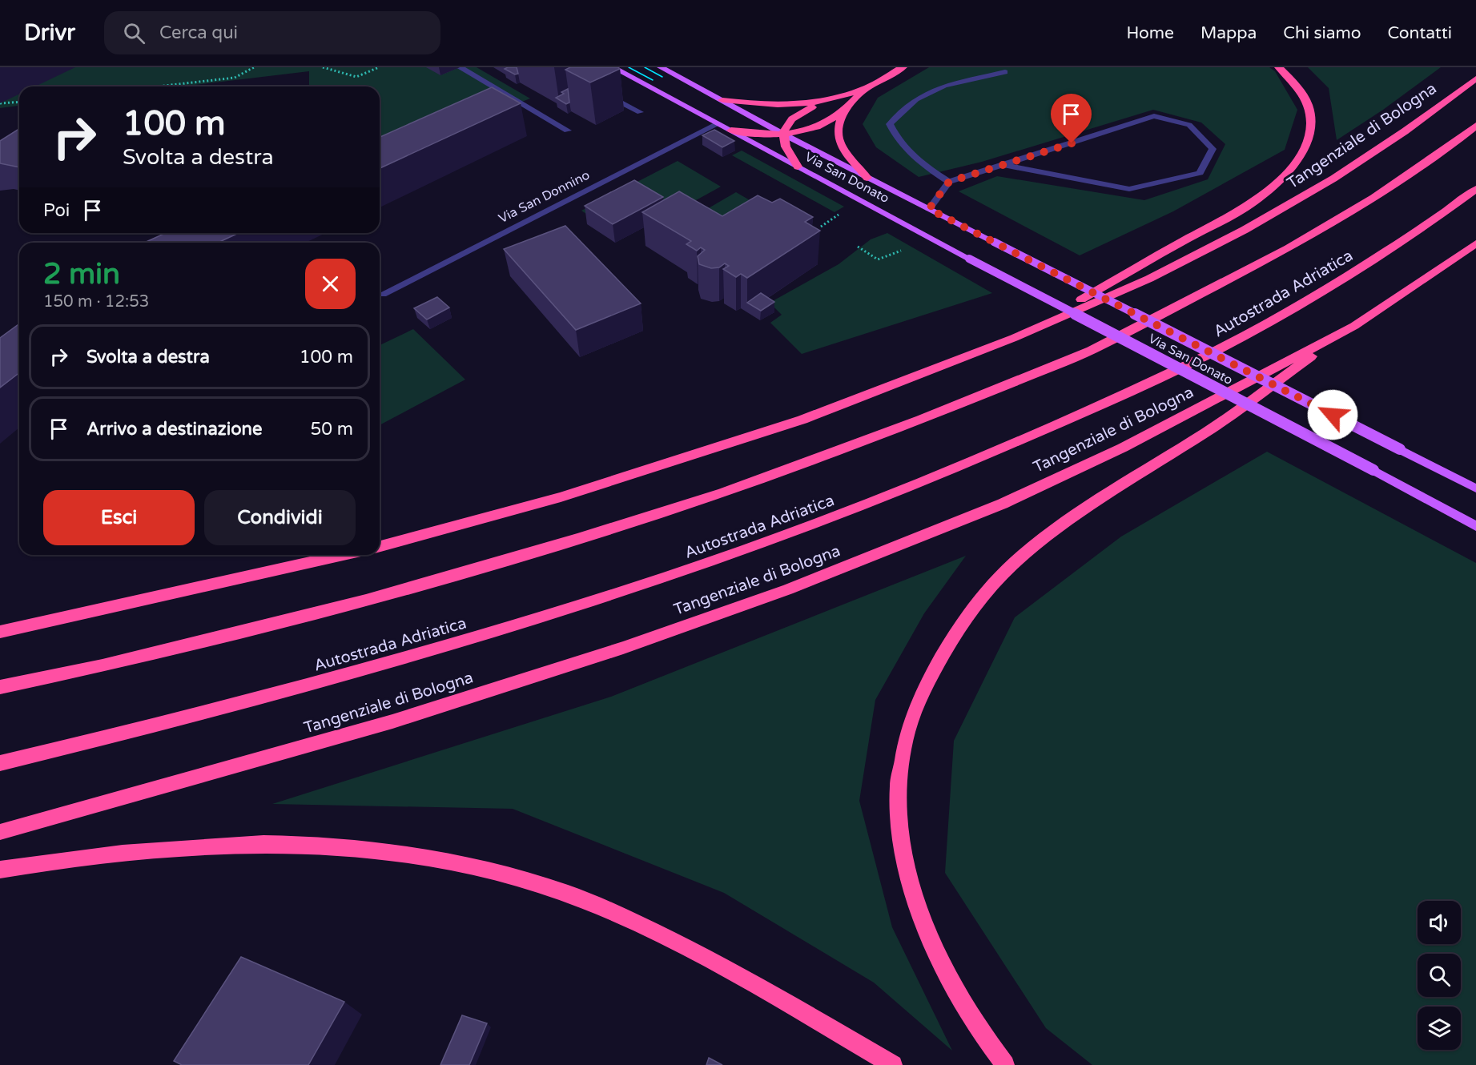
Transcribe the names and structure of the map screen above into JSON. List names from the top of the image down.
{
  "streets": {
    "highway": ["Tangenziale di Bologna", "Autostrada Adriatica"],
    "main road": ["Via San Donato"],
    "street": ["Via San Donnino"]
  },
  "crossings": [
    ["Via San Donato", "Via San Donnino"]
  ],
  "page": {
    "header": "Drivr",
    "search": "Cerca qui",
    "nav": [
      "Home",
      "Mappa",
      "Chi siamo",
      "Contatti"
    ],
    "turn": ["100 m", "Svolta a destra"],
    "then": "Poi",
    "heading": ["2 min", "150 m · 12:53"],
    "list": [
      {
        "name": "Svolta a destra",
        "value": "100 m"
      },
      {
        "name": "Arrivo a destinazione",
        "value": "50 m"
      }
    ],
    "buttons": ["Esci", "Condividi"]
  }
}
